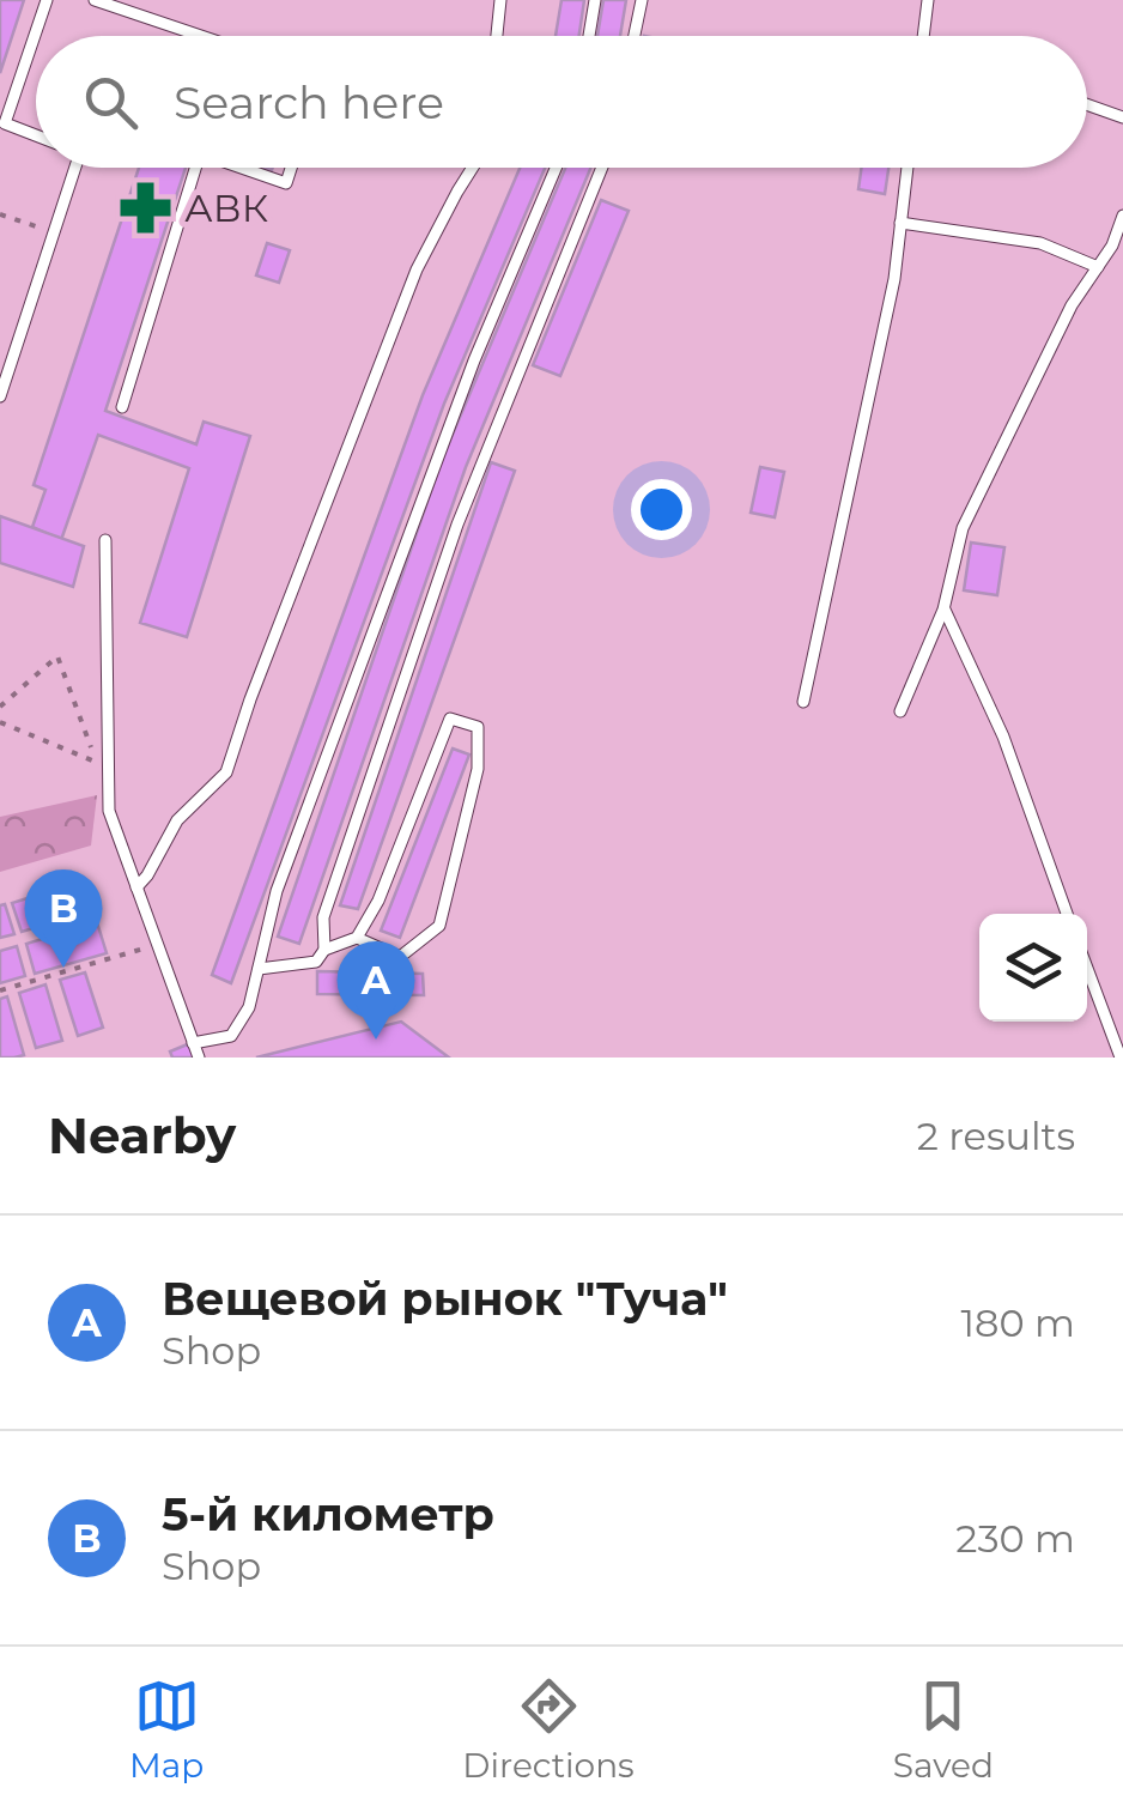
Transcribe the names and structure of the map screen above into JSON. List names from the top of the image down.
{
  "places": {
    "pharmacy": ["АВК"]
  },
  "page": {
    "search": "Search here",
    "pins": ["B", "A"],
    "heading": ["Nearby", "2 results"],
    "list": [
      {
        "mark": "A",
        "name": "Вещевой рынок \"Туча\"",
        "note": "Shop",
        "value": "180 m"
      },
      {
        "mark": "B",
        "name": "5-й километр",
        "note": "Shop",
        "value": "230 m"
      }
    ],
    "nav": ["Map", "Directions", "Saved"]
  }
}
